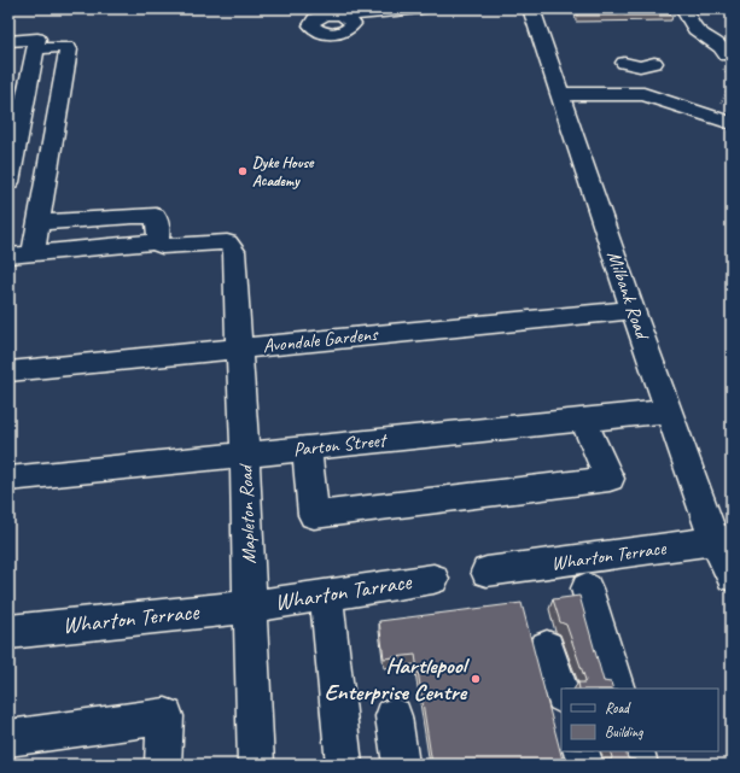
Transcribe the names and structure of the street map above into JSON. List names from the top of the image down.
{
  "streets": {
    "street": [
      "Milbank Road",
      "Avondale Gardens",
      "Parton Street",
      "Mapleton Road",
      "Wharton Terrace",
      "Wharton Tarrace"
    ]
  },
  "crossings": [
    ["Milbank Road", "Avondale Gardens"],
    ["Milbank Road", "Parton Street"],
    ["Milbank Road", "Wharton Terrace"],
    ["Avondale Gardens", "Mapleton Road"],
    ["Parton Street", "Mapleton Road"],
    ["Mapleton Road", "Wharton Terrace"],
    ["Mapleton Road", "Wharton Tarrace"],
    ["Wharton Terrace", "Wharton Tarrace"]
  ],
  "places": ["Dyke House Academy", "Hartlepool Enterprise Centre"],
  "legend": ["Road", "Building"]
}
